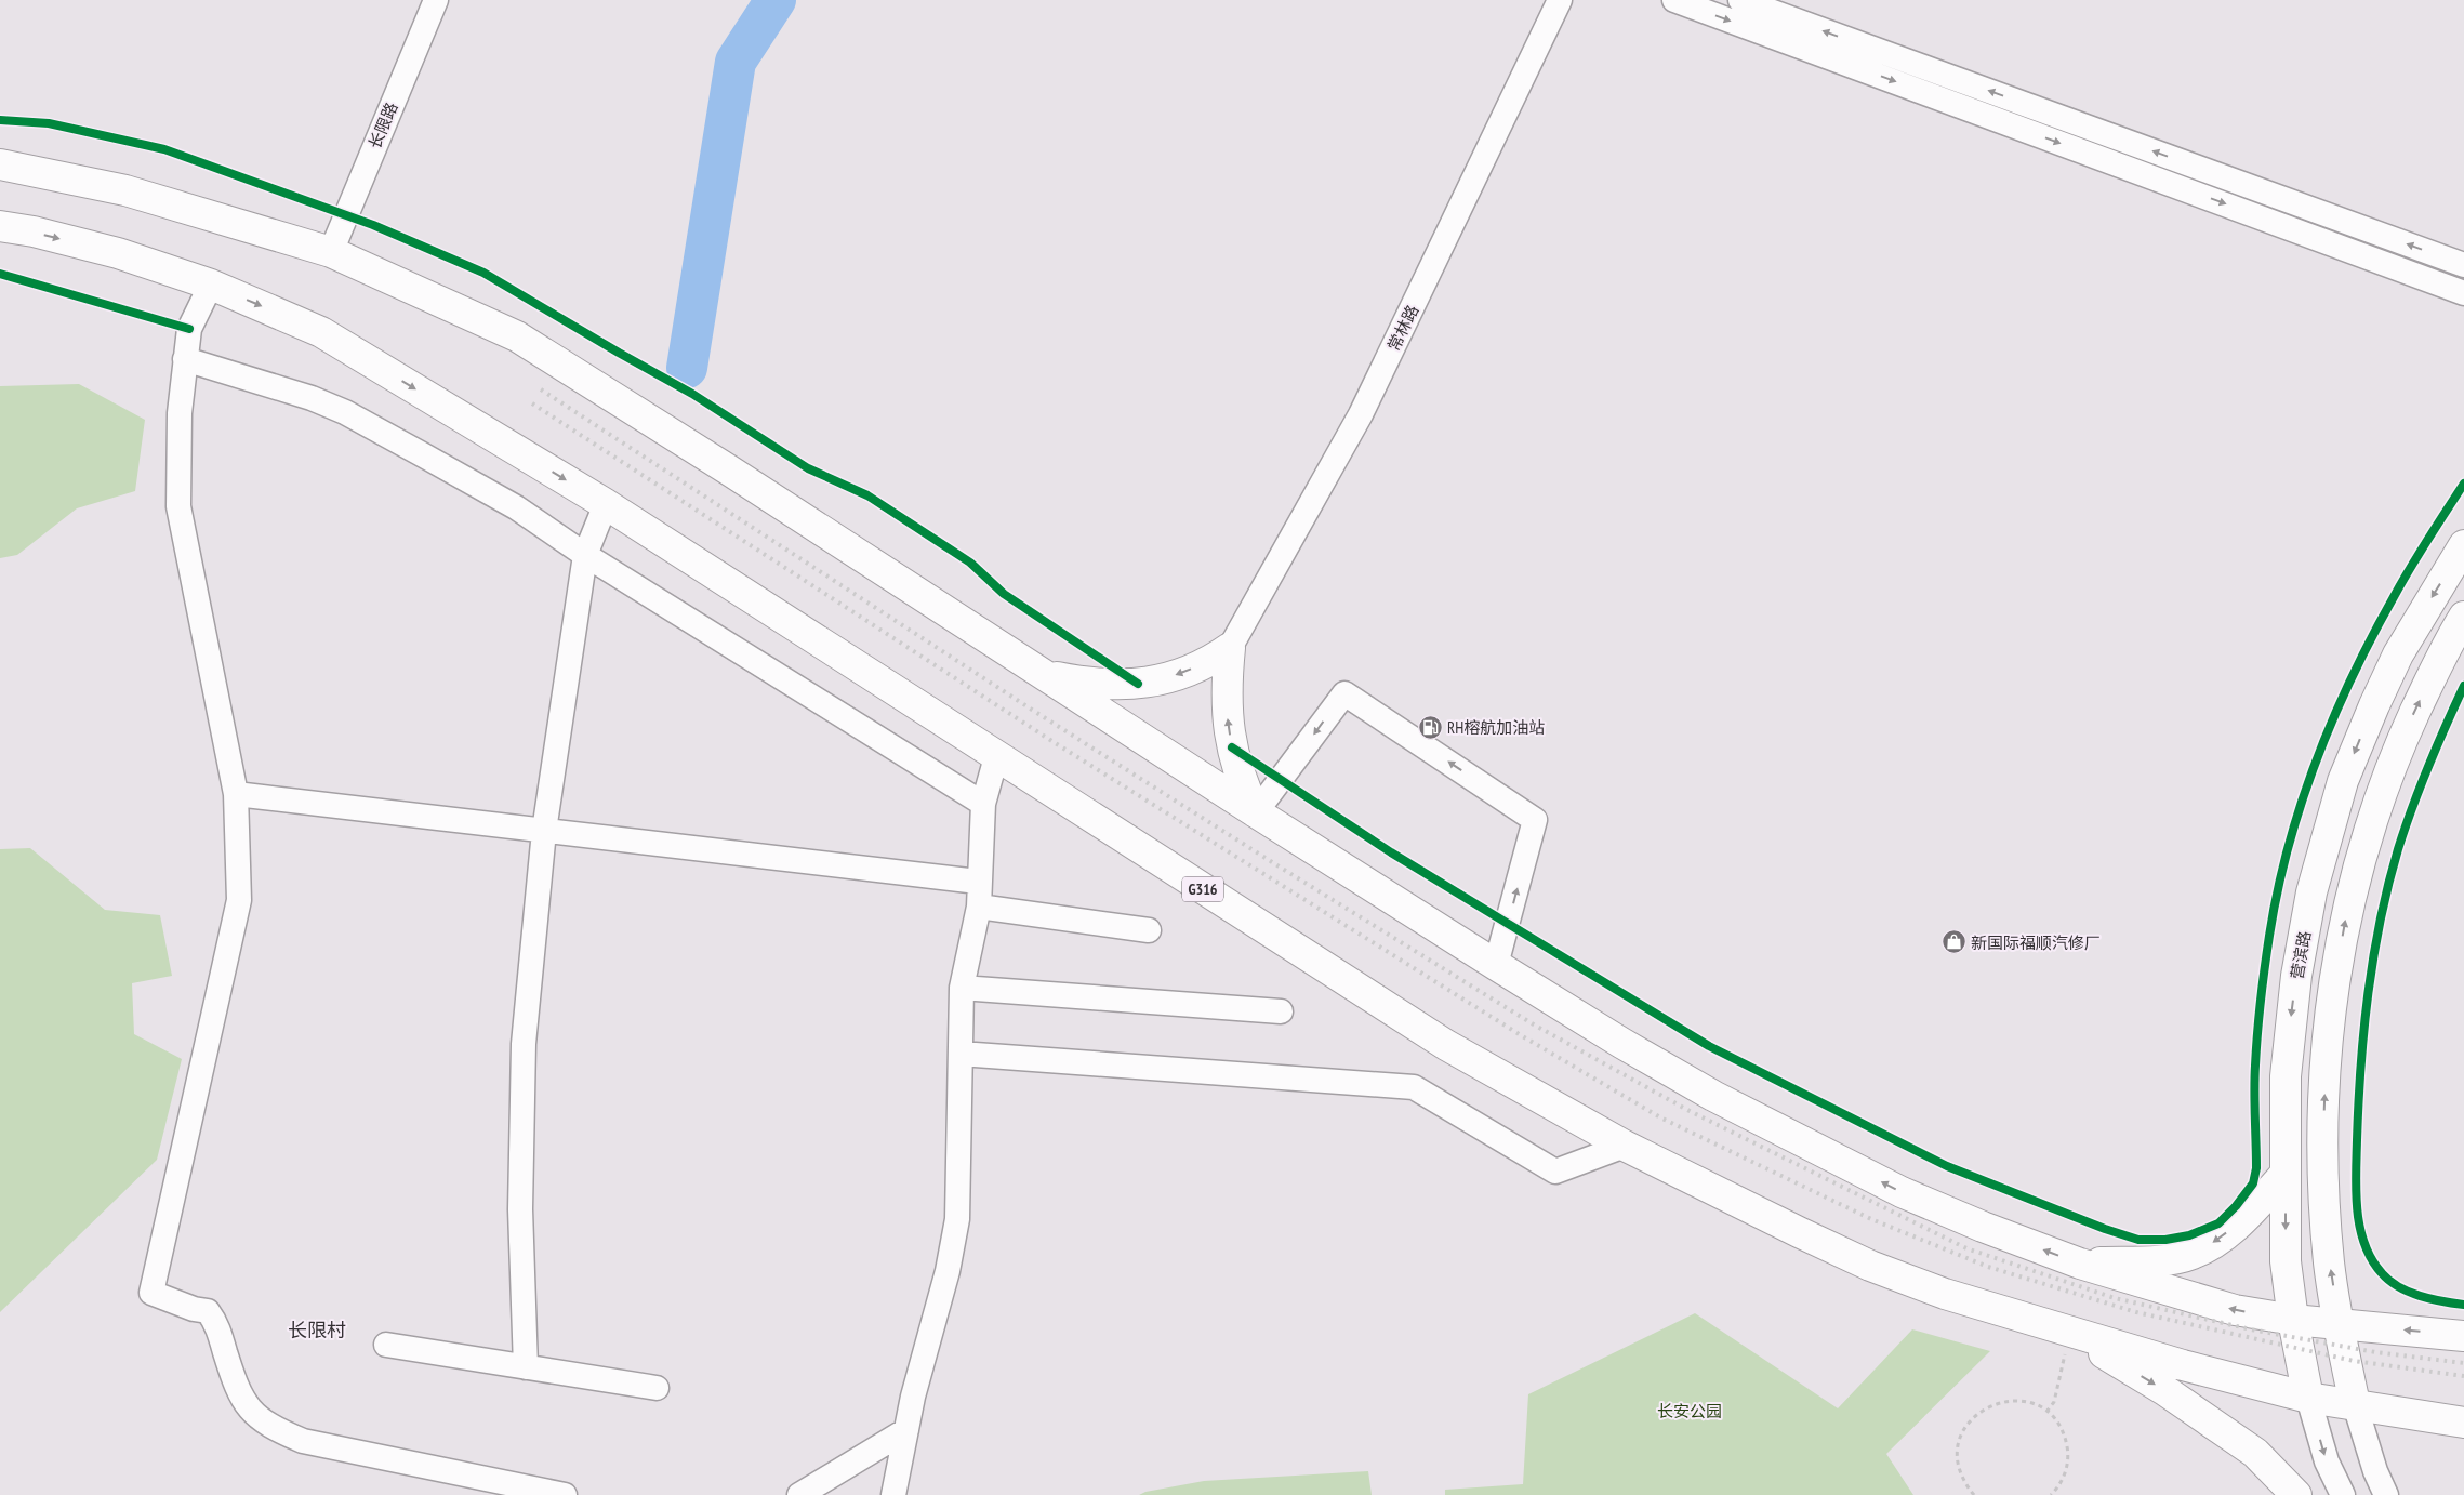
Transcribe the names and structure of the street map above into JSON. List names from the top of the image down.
{
  "streets": {
    "main road": ["G316", "营滨路"],
    "street": ["长限路", "常林路"]
  },
  "crossings": [
    ["G316", "营滨路"]
  ],
  "districts": ["长限村"],
  "parks": ["长安公园"],
  "places": {
    "fuel station": ["RH榕航加油站"],
    "shop": ["新国际福顺汽修厂"]
  }
}
